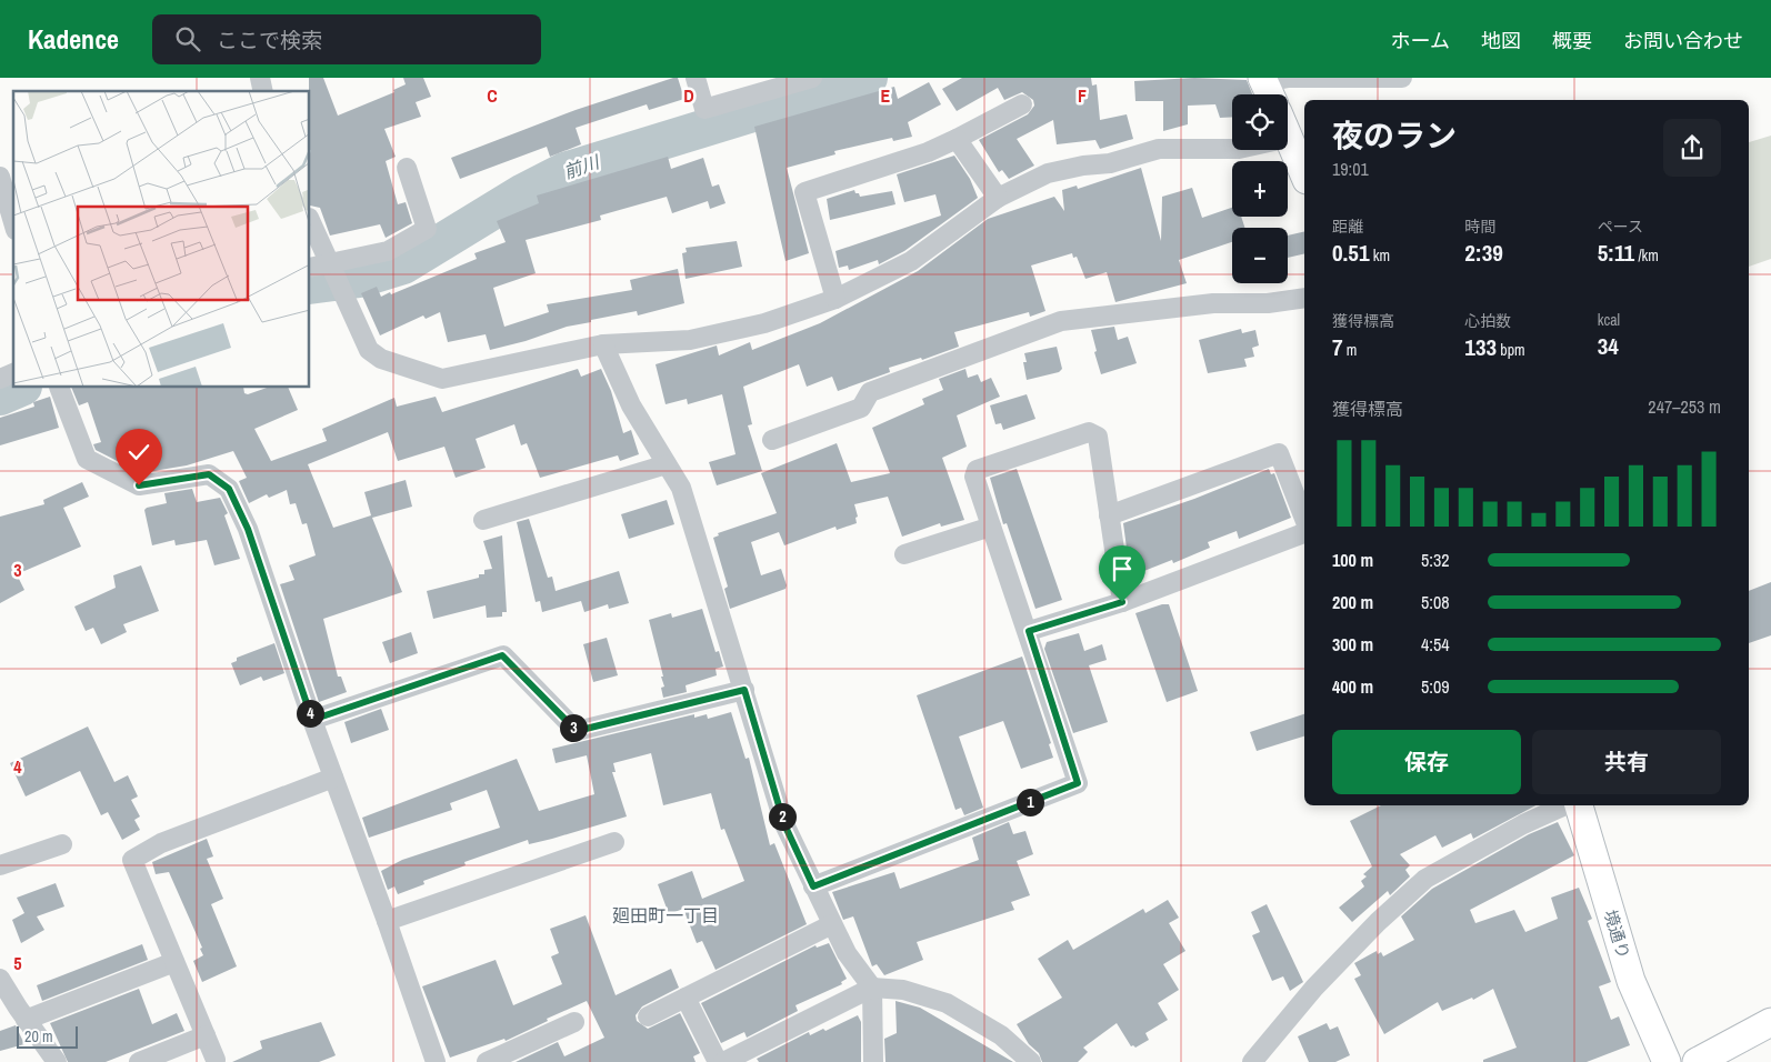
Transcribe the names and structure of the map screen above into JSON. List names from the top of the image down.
{
  "streets": {
    "street": ["境通り"]
  },
  "districts": ["廻田町一丁目"],
  "water": ["前川"],
  "scale_bar": "20 m",
  "page": {
    "header": "Kadence",
    "search": "ここで検索",
    "nav": [
      "ホーム",
      "地図",
      "概要",
      "お問い合わせ"
    ],
    "map_buttons": ["+", "−"],
    "heading": ["夜のラン", "19:01"],
    "stats": [
      ["距離", "0.51 km"],
      ["時間", "2:39"],
      ["ペース", "5:11 /km"],
      ["獲得標高", "7 m"],
      ["心拍数", "133 bpm"],
      ["kcal", "34"]
    ],
    "chart": ["獲得標高", "247–253 m"],
    "list": [
      {
        "name": "100 m",
        "note": "5:32"
      },
      {
        "name": "200 m",
        "note": "5:08"
      },
      {
        "name": "300 m",
        "note": "4:54"
      },
      {
        "name": "400 m",
        "note": "5:09"
      }
    ],
    "pins": [
      "4",
      "3",
      "1",
      "2"
    ],
    "buttons": ["保存", "共有"],
    "scale": "20 m"
  },
  "grid": {
    "columns": [
      "C",
      "D",
      "E",
      "F"
    ],
    "rows": ["3", "4", "5"]
  }
}
